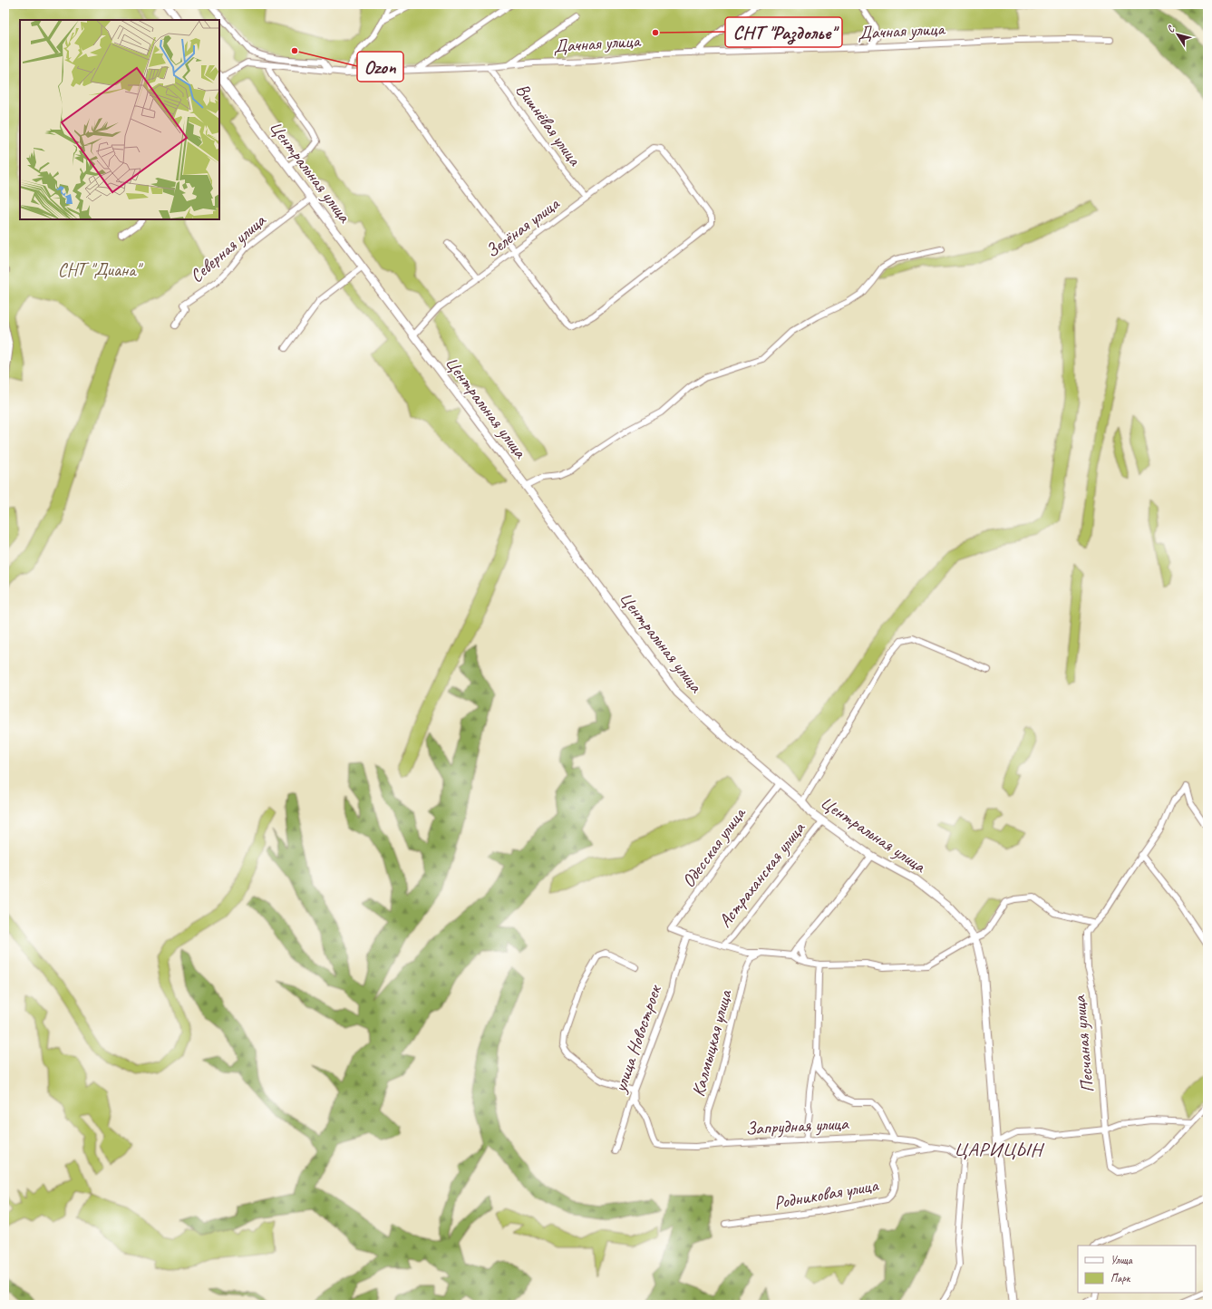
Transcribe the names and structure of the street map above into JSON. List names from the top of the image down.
{
  "streets": {
    "street": [
      "Дачная улица",
      "Вишнёвая улица",
      "Центральная улица",
      "Зелёная улица",
      "Северная улица",
      "Одесская улица",
      "Астраханская улица",
      "улица Новостроек",
      "Калмыцкая улица",
      "Песчаная улица",
      "Запрудная улица",
      "Родниковая улица"
    ]
  },
  "crossings": [
    ["Дачная улица", "Вишнёвая улица"],
    ["Дачная улица", "Центральная улица"],
    ["Вишнёвая улица", "Зелёная улица"],
    ["Центральная улица", "Зелёная улица"],
    ["Центральная улица", "Северная улица"],
    ["Центральная улица", "Одесская улица"],
    ["Центральная улица", "Астраханская улица"],
    ["Центральная улица", "Запрудная улица"],
    ["Одесская улица", "улица Новостроек"],
    ["улица Новостроек", "Запрудная улица"],
    ["Калмыцкая улица", "Запрудная улица"],
    ["Запрудная улица", "Родниковая улица"]
  ],
  "districts": ["ЦАРИЦЫН"],
  "parks": ["СНТ \"Диана\""],
  "places": ["СНТ \"Раздолье\"", "Ozon"],
  "legend": ["Улица", "Парк"],
  "north": "top left"
}
